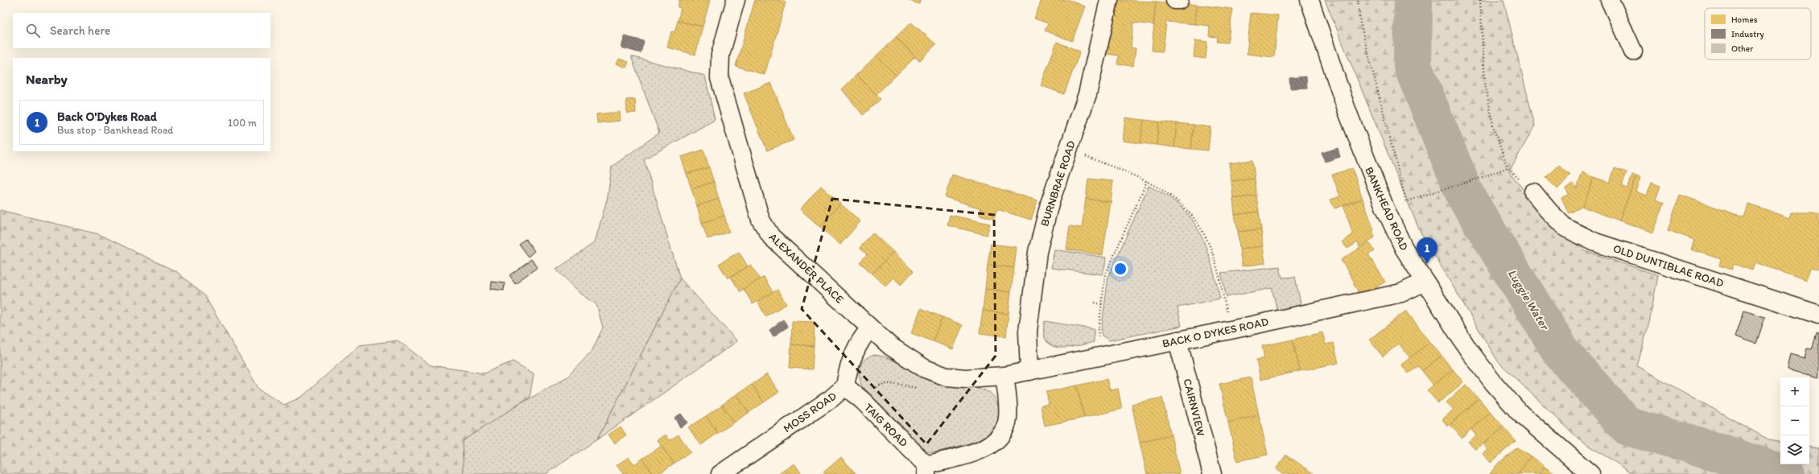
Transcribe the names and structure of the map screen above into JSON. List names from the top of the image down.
{
  "streets": {
    "street": [
      "BURNBRAE ROAD",
      "BANKHEAD ROAD",
      "OLD DUNTIBLAE ROAD",
      "ALEXANDER PLACE",
      "BACK O DYKES ROAD",
      "CAIRNVIEW",
      "MOSS ROAD",
      "TAIG ROAD"
    ]
  },
  "crossings": [
    ["BURNBRAE ROAD", "BACK O DYKES ROAD"],
    ["BANKHEAD ROAD", "BACK O DYKES ROAD"],
    ["ALEXANDER PLACE", "BACK O DYKES ROAD"],
    ["ALEXANDER PLACE", "MOSS ROAD"],
    ["ALEXANDER PLACE", "TAIG ROAD"],
    ["BACK O DYKES ROAD", "CAIRNVIEW"],
    ["BACK O DYKES ROAD", "TAIG ROAD"],
    ["MOSS ROAD", "TAIG ROAD"]
  ],
  "water": ["Luggie Water"],
  "legend": ["Homes", "Industry", "Other"],
  "page": {
    "search": "Search here",
    "heading": "Nearby",
    "list": [
      {
        "mark": "1",
        "name": "Back O'Dykes Road",
        "note": "Bus stop · Bankhead Road",
        "value": "100 m"
      }
    ],
    "pins": "1",
    "map_buttons": ["+", "−"]
  }
}
